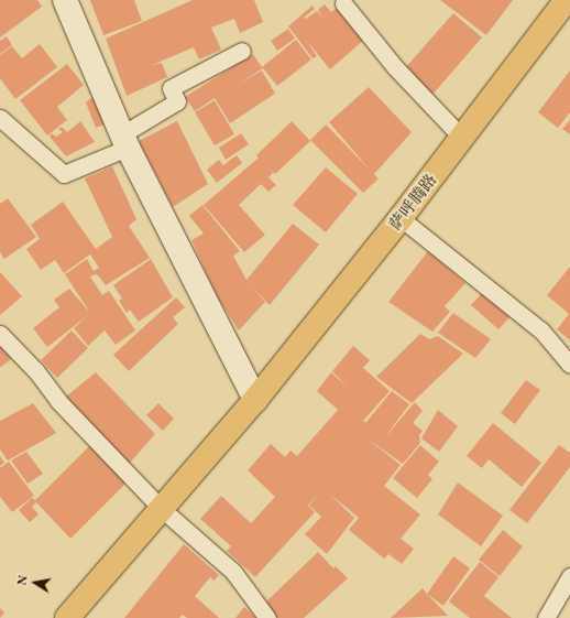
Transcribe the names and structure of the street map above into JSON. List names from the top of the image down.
{
  "streets": {
    "highway": ["萨呼腾路"]
  },
  "north": "left"
}
